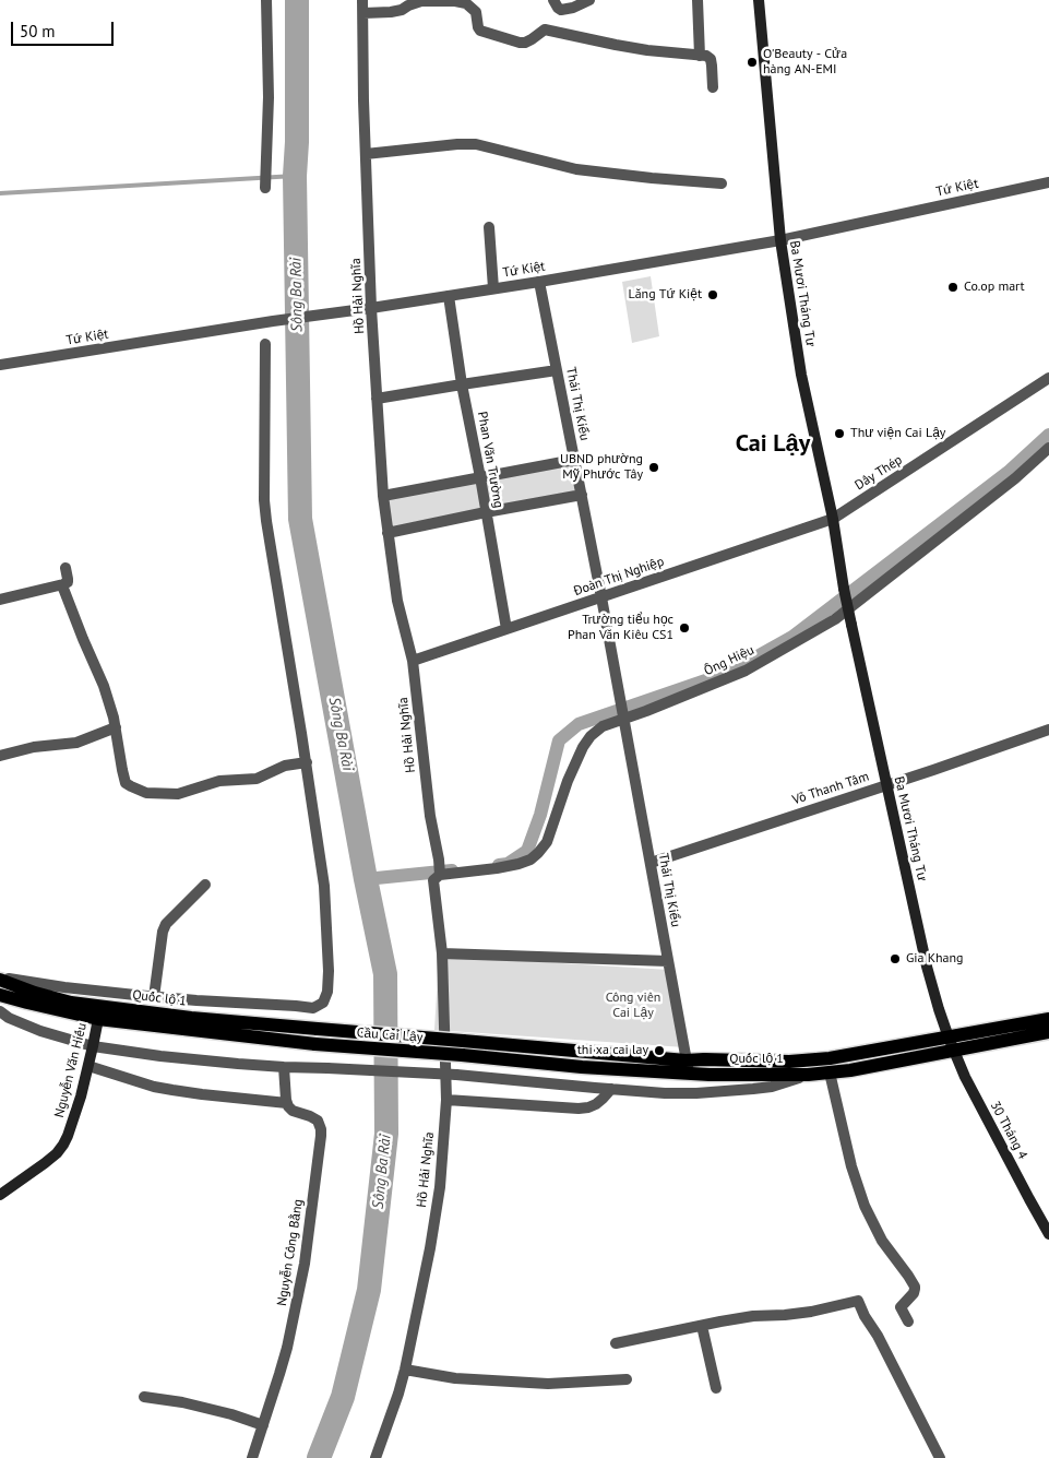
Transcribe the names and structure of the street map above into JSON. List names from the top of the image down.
{
  "streets": {
    "main road": [
      "Ba Mươi Tháng Tư",
      "Quốc lộ 1",
      "Cầu Cai Lậy",
      "Nguyễn Văn Hiếu",
      "30 Tháng 4"
    ],
    "street": [
      "Tứ Kiệt",
      "Hồ Hải Nghĩa",
      "Thái Thị Kiểu",
      "Phan Văn Trường",
      "Dây Thép",
      "Đoàn Thị Nghiệp",
      "Ông Hiệu",
      "Võ Thanh Tâm",
      "Nguyễn Công Bằng"
    ]
  },
  "crossings": [
    ["Tứ Kiệt", "Ba Mươi Tháng Tư"],
    ["Tứ Kiệt", "Hồ Hải Nghĩa"],
    ["Tứ Kiệt", "Thái Thị Kiểu"],
    ["Tứ Kiệt", "Phan Văn Trường"],
    ["Ba Mươi Tháng Tư", "Dây Thép"],
    ["Ba Mươi Tháng Tư", "Đoàn Thị Nghiệp"],
    ["Ba Mươi Tháng Tư", "Võ Thanh Tâm"],
    ["Ba Mươi Tháng Tư", "Quốc lộ 1"],
    ["Ba Mươi Tháng Tư", "30 Tháng 4"],
    ["Hồ Hải Nghĩa", "Đoàn Thị Nghiệp"],
    ["Hồ Hải Nghĩa", "Ông Hiệu"],
    ["Thái Thị Kiểu", "Đoàn Thị Nghiệp"],
    ["Thái Thị Kiểu", "Ông Hiệu"],
    ["Thái Thị Kiểu", "Võ Thanh Tâm"],
    ["Thái Thị Kiểu", "Quốc lộ 1"],
    ["Phan Văn Trường", "Đoàn Thị Nghiệp"],
    ["Dây Thép", "Đoàn Thị Nghiệp"],
    ["Quốc lộ 1", "Cầu Cai Lậy"],
    ["Quốc lộ 1", "30 Tháng 4"],
    ["Cầu Cai Lậy", "Nguyễn Văn Hiếu"]
  ],
  "districts": ["Cai Lậy"],
  "water": ["Sông Ba Rài"],
  "parks": ["Công viên Cai Lậy"],
  "places": [
    "O'Beauty - Cửa hàng AN-EMI",
    "Co.op mart",
    "Lăng Tứ Kiệt",
    "Thư viện Cai Lậy",
    "UBND phường Mỹ Phước Tây",
    "Trường tiểu học Phan Văn Kiêu CS1",
    "Gia Khang",
    "thi xa cai lay"
  ],
  "scale_bar": "50 m"
}
